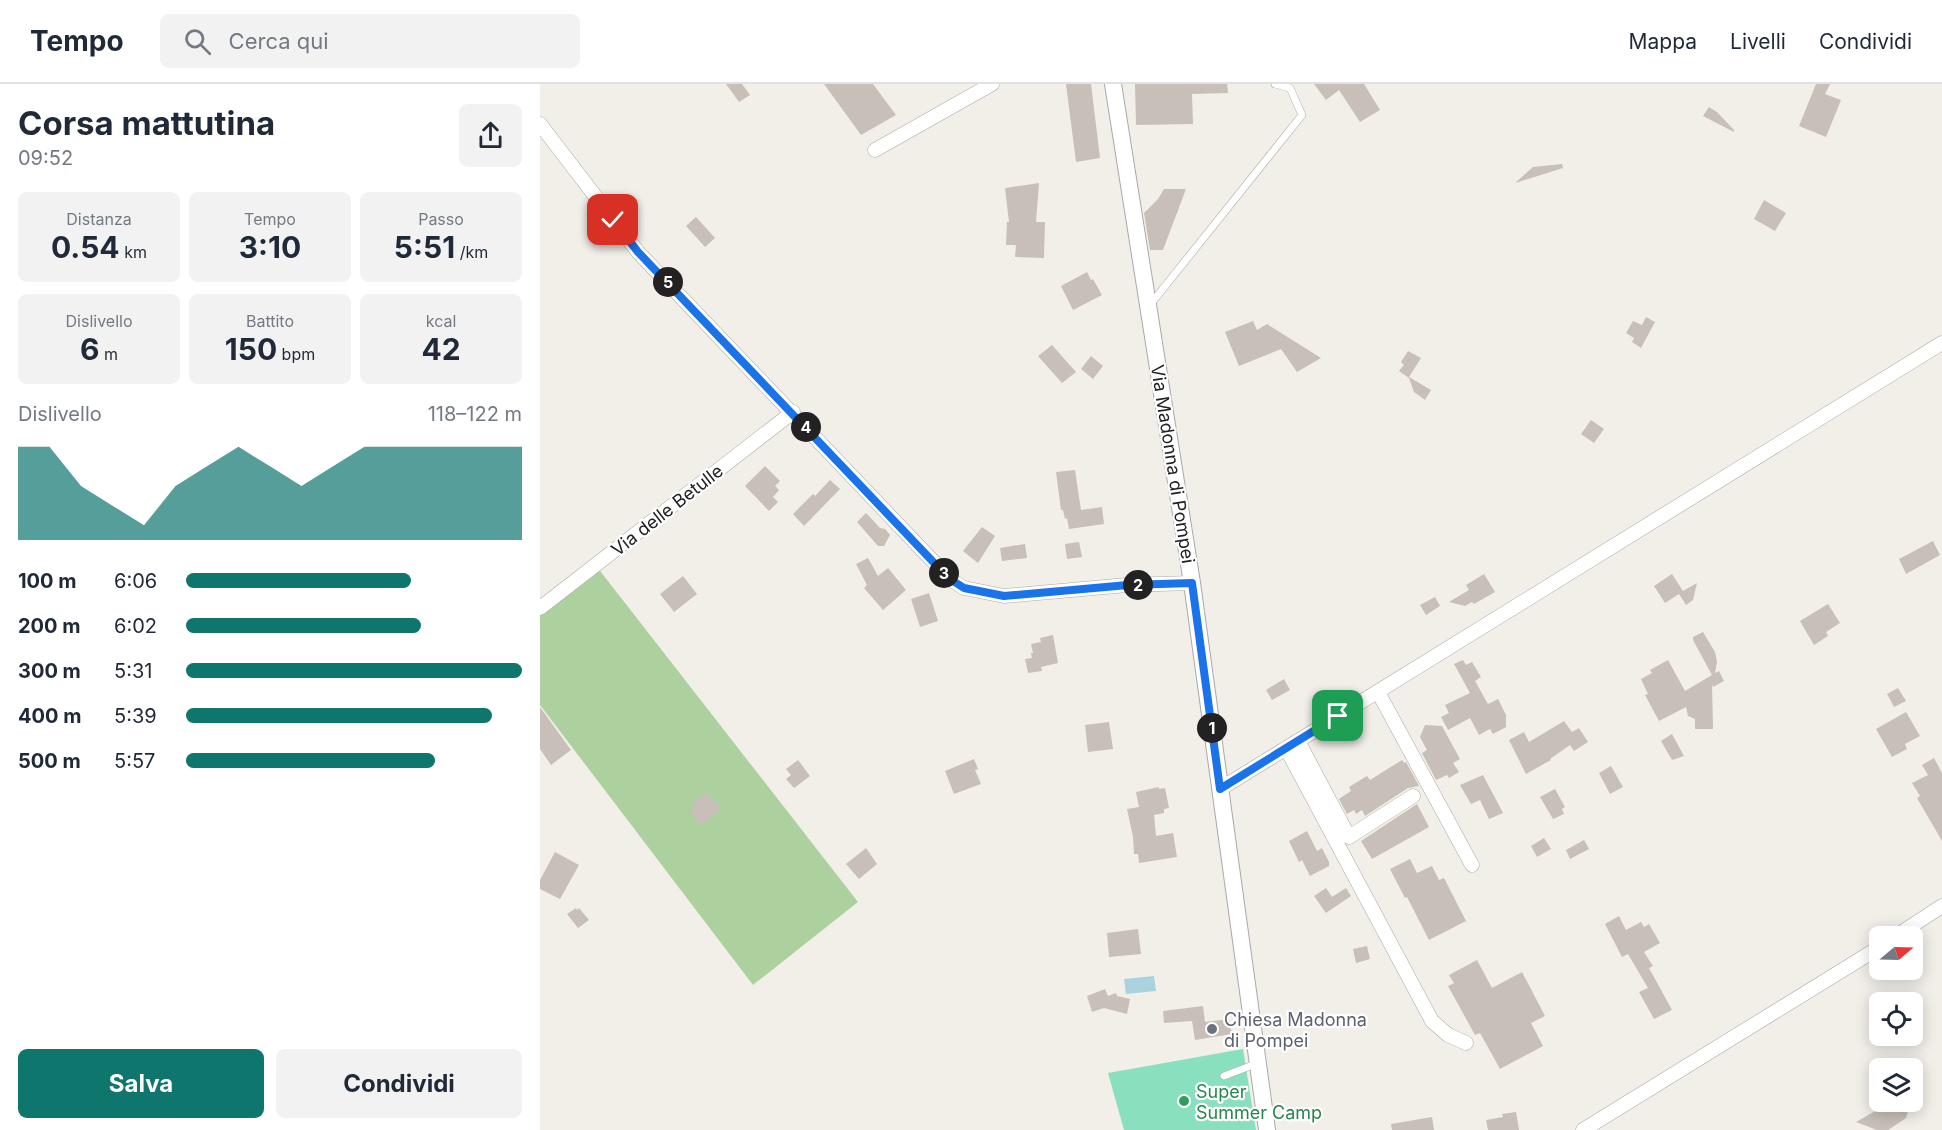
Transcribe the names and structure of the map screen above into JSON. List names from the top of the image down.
{
  "streets": {
    "street": ["Via Madonna di Pompei", "Via delle Betulle"]
  },
  "places": ["Chiesa Madonna di Pompei", "Super Summer Camp"],
  "north": "right",
  "page": {
    "header": "Tempo",
    "search": "Cerca qui",
    "nav": ["Mappa", "Livelli", "Condividi"],
    "heading": ["Corsa mattutina", "09:52"],
    "stats": [
      ["Distanza", "0.54 km"],
      ["Tempo", "3:10"],
      ["Passo", "5:51 /km"],
      ["Dislivello", "6 m"],
      ["Battito", "150 bpm"],
      ["kcal", "42"]
    ],
    "pins": [
      "5",
      "4",
      "3",
      "2",
      "1"
    ],
    "chart": ["Dislivello", "118–122 m"],
    "list": [
      {
        "name": "100 m",
        "note": "6:06"
      },
      {
        "name": "200 m",
        "note": "6:02"
      },
      {
        "name": "300 m",
        "note": "5:31"
      },
      {
        "name": "400 m",
        "note": "5:39"
      },
      {
        "name": "500 m",
        "note": "5:57"
      }
    ],
    "buttons": ["Salva", "Condividi"]
  }
}
